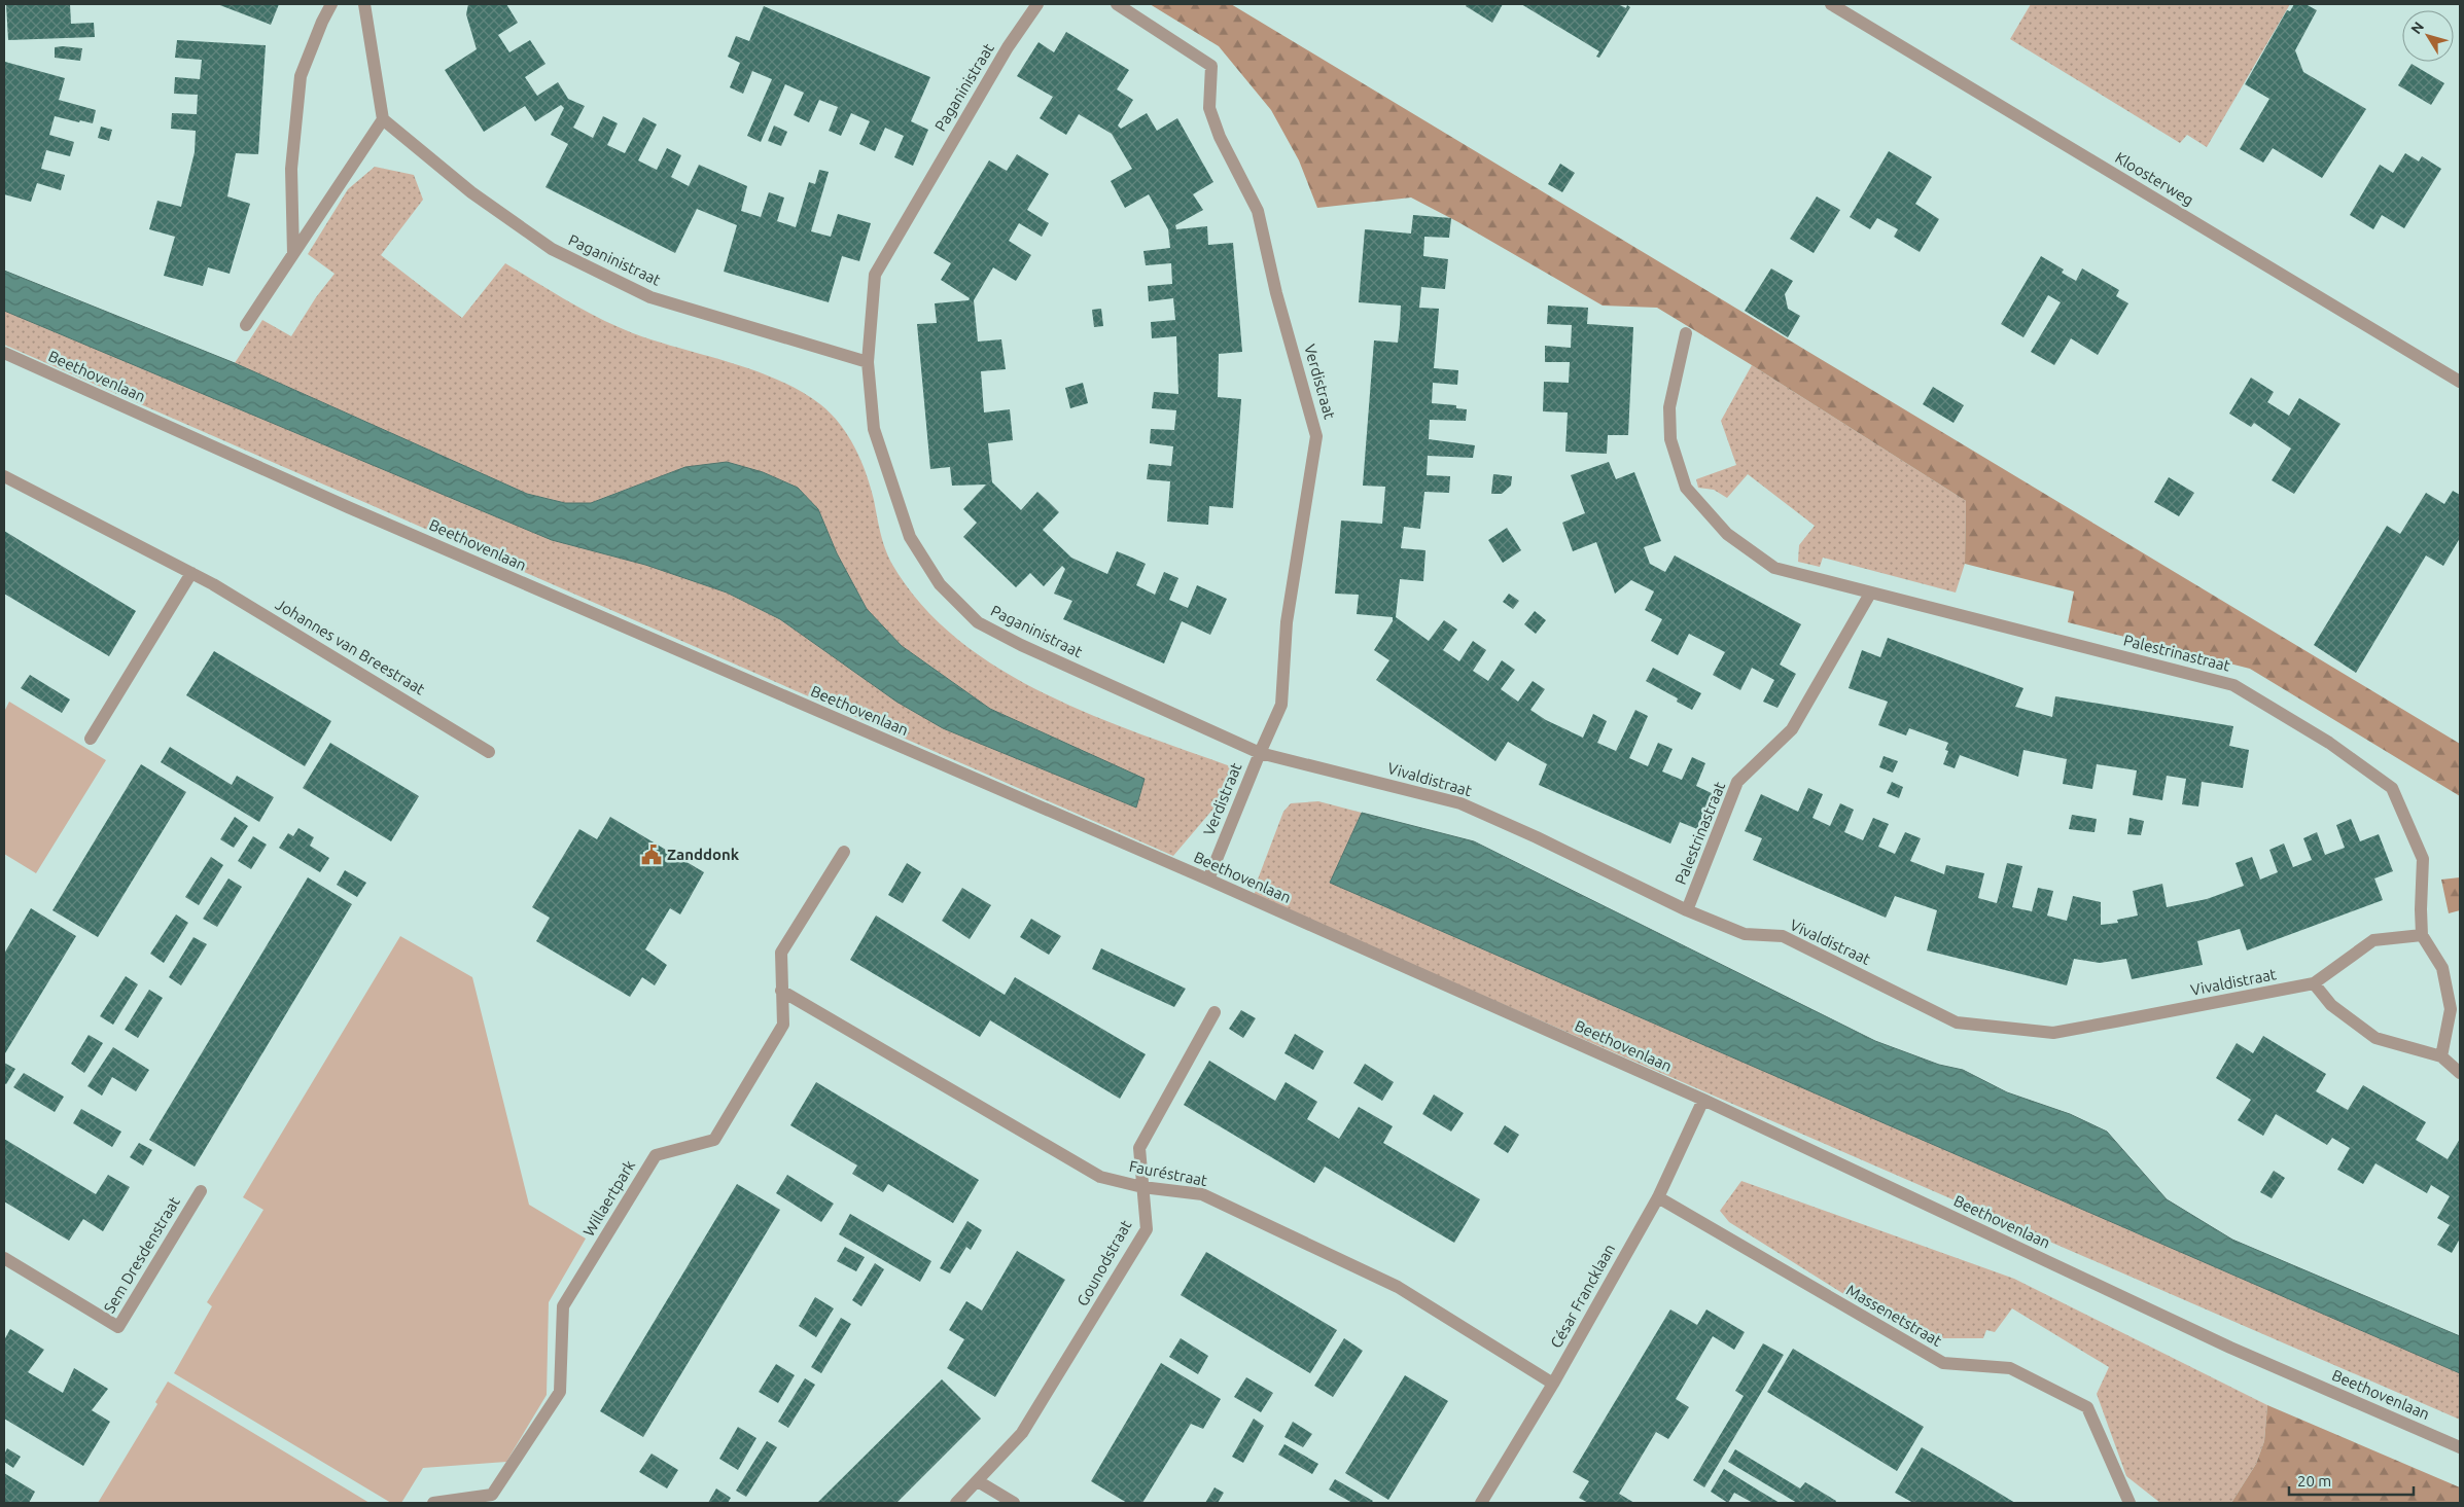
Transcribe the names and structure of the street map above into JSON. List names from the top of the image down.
{
  "streets": {
    "street": [
      "Paganinistraat",
      "Kloosterweg",
      "Beethovenlaan",
      "Verdistraat",
      "Johannes van Breestraat",
      "Palestrinastraat",
      "Vivaldistraat",
      "Fauréstraat",
      "Willaertpark",
      "Sem Dresdenstraat",
      "Gounodstraat",
      "César Francklaan",
      "Massenetstraat"
    ]
  },
  "crossings": [
    ["Paganinistraat", "Verdistraat"],
    ["Paganinistraat", "Vivaldistraat"],
    ["Beethovenlaan", "Verdistraat"],
    ["Beethovenlaan", "César Francklaan"],
    ["Verdistraat", "Vivaldistraat"],
    ["Palestrinastraat", "Vivaldistraat"],
    ["Fauréstraat", "Willaertpark"],
    ["Fauréstraat", "Gounodstraat"],
    ["Fauréstraat", "César Francklaan"],
    ["César Francklaan", "Massenetstraat"]
  ],
  "places": {
    "public building": ["Zanddonk"]
  },
  "scale_bar": "20 m",
  "north": "top left"
}
